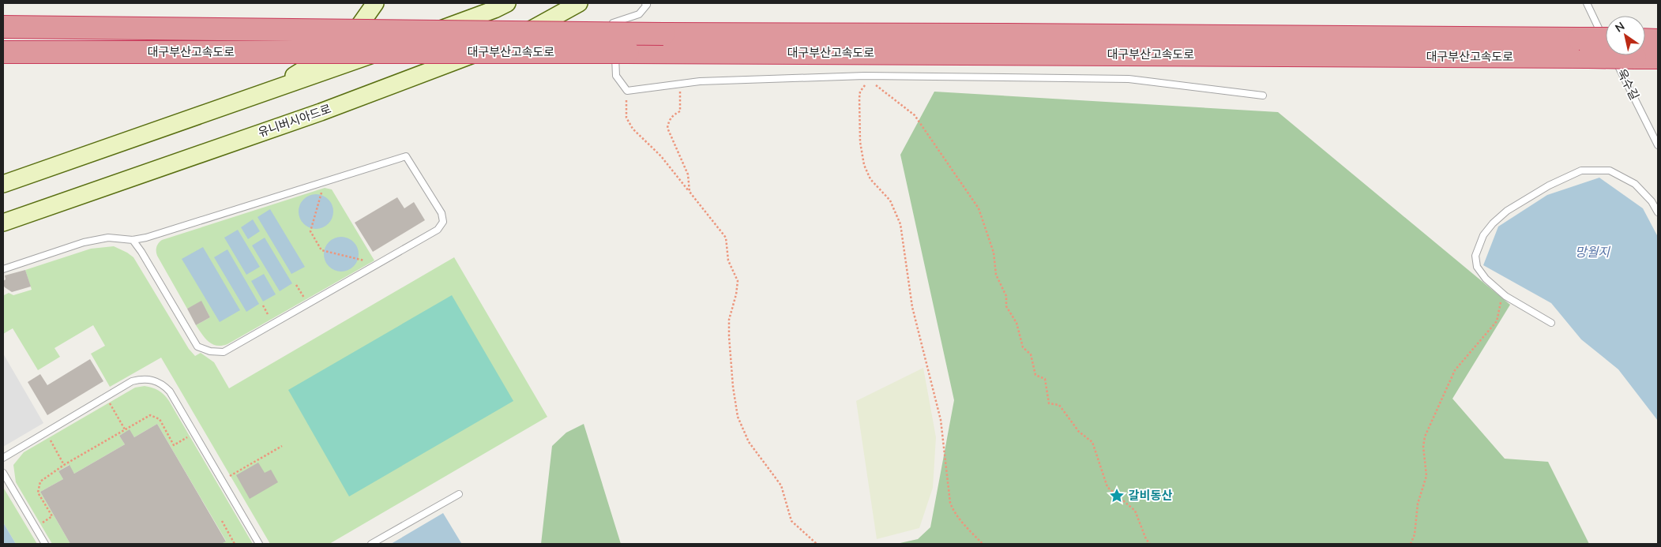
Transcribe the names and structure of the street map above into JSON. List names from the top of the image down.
{
  "streets": {
    "highway": ["대구부산고속도로"],
    "main road": ["유니버시아드로"],
    "lane": ["욱수길"]
  },
  "water": ["망월지"],
  "places": {
    "place": ["갈비동산"]
  },
  "north": "top left"
}
